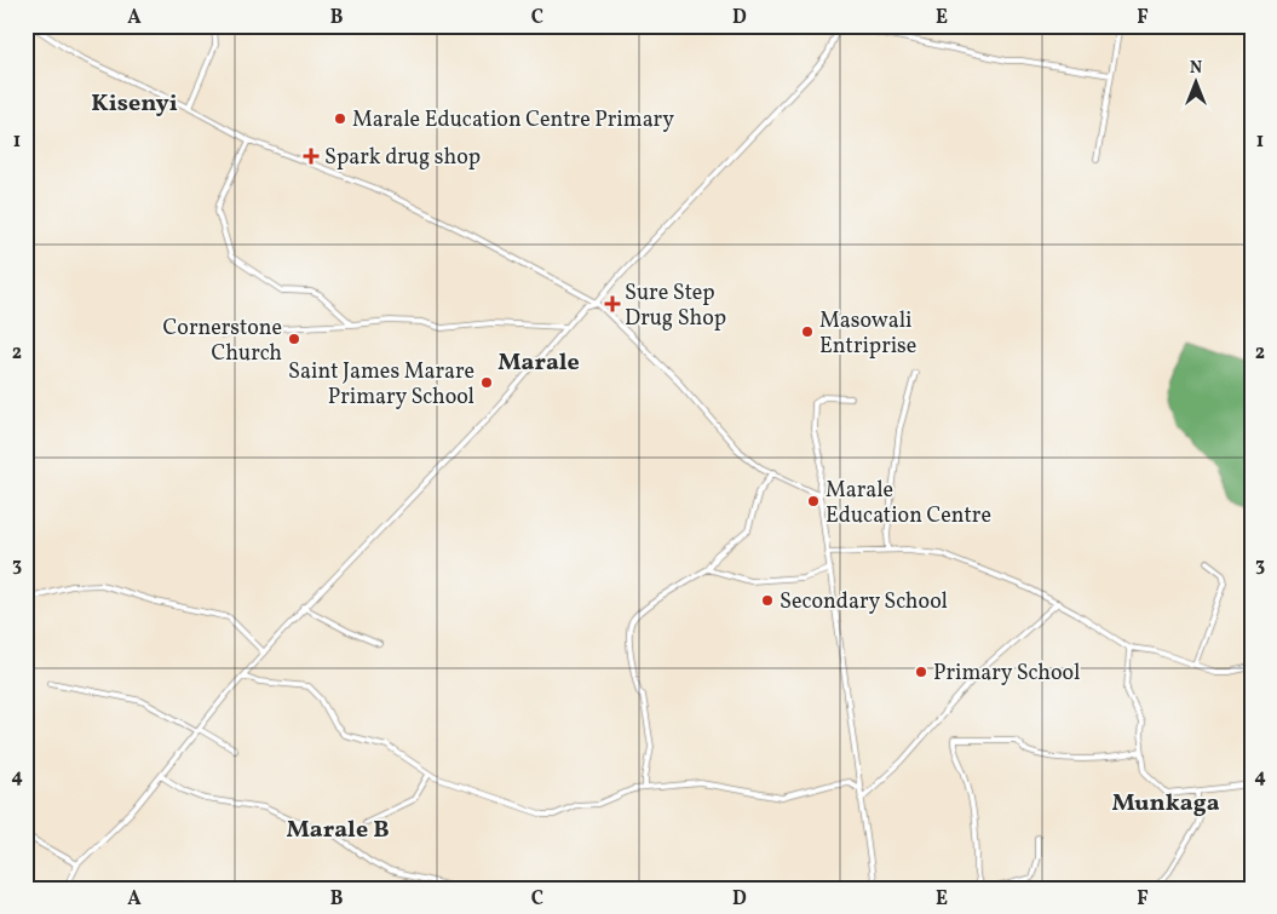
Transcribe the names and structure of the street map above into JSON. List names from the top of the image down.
{
  "districts": [
    "Kisenyi",
    "Marale",
    "Munkaga",
    "Marale B"
  ],
  "places": {
    "other": [
      "Marale Education Centre Primary",
      "Masowali Entriprise",
      "Cornerstone Church",
      "Saint James Marare Primary School",
      "Marale Education Centre",
      "Secondary School",
      "Primary School"
    ],
    "health": ["Spark drug shop", "Sure Step Drug Shop"]
  },
  "north": "top",
  "grid": {
    "columns": [
      "A",
      "B",
      "C",
      "D",
      "E",
      "F"
    ],
    "rows": [
      "1",
      "2",
      "3",
      "4"
    ]
  }
}
